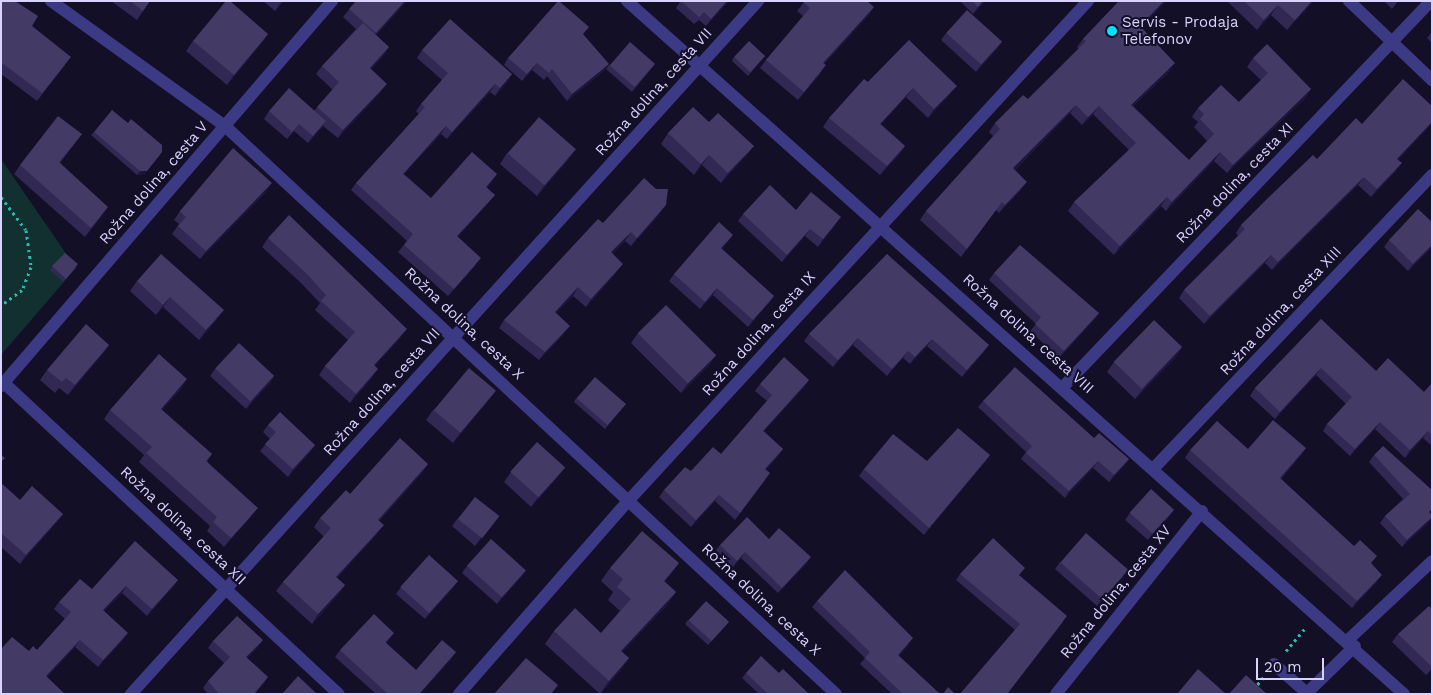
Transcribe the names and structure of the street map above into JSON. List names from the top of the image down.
{
  "streets": {
    "street": [
      "Rožna dolina, cesta VII",
      "Rožna dolina, cesta V",
      "Rožna dolina, cesta XI",
      "Rožna dolina, cesta XIII",
      "Rožna dolina, cesta X",
      "Rožna dolina, cesta IX",
      "Rožna dolina, cesta VIII",
      "Rožna dolina, cesta XII",
      "Rožna dolina, cesta XV"
    ]
  },
  "crossings": [
    ["Rožna dolina, cesta VII", "Rožna dolina, cesta X"],
    ["Rožna dolina, cesta VII", "Rožna dolina, cesta VIII"],
    ["Rožna dolina, cesta VII", "Rožna dolina, cesta XII"],
    ["Rožna dolina, cesta V", "Rožna dolina, cesta X"],
    ["Rožna dolina, cesta V", "Rožna dolina, cesta XII"],
    ["Rožna dolina, cesta XI", "Rožna dolina, cesta VIII"],
    ["Rožna dolina, cesta XIII", "Rožna dolina, cesta VIII"],
    ["Rožna dolina, cesta X", "Rožna dolina, cesta IX"],
    ["Rožna dolina, cesta IX", "Rožna dolina, cesta VIII"],
    ["Rožna dolina, cesta VIII", "Rožna dolina, cesta XV"]
  ],
  "places": ["Servis - Prodaja Telefonov"],
  "scale_bar": "20 m"
}
